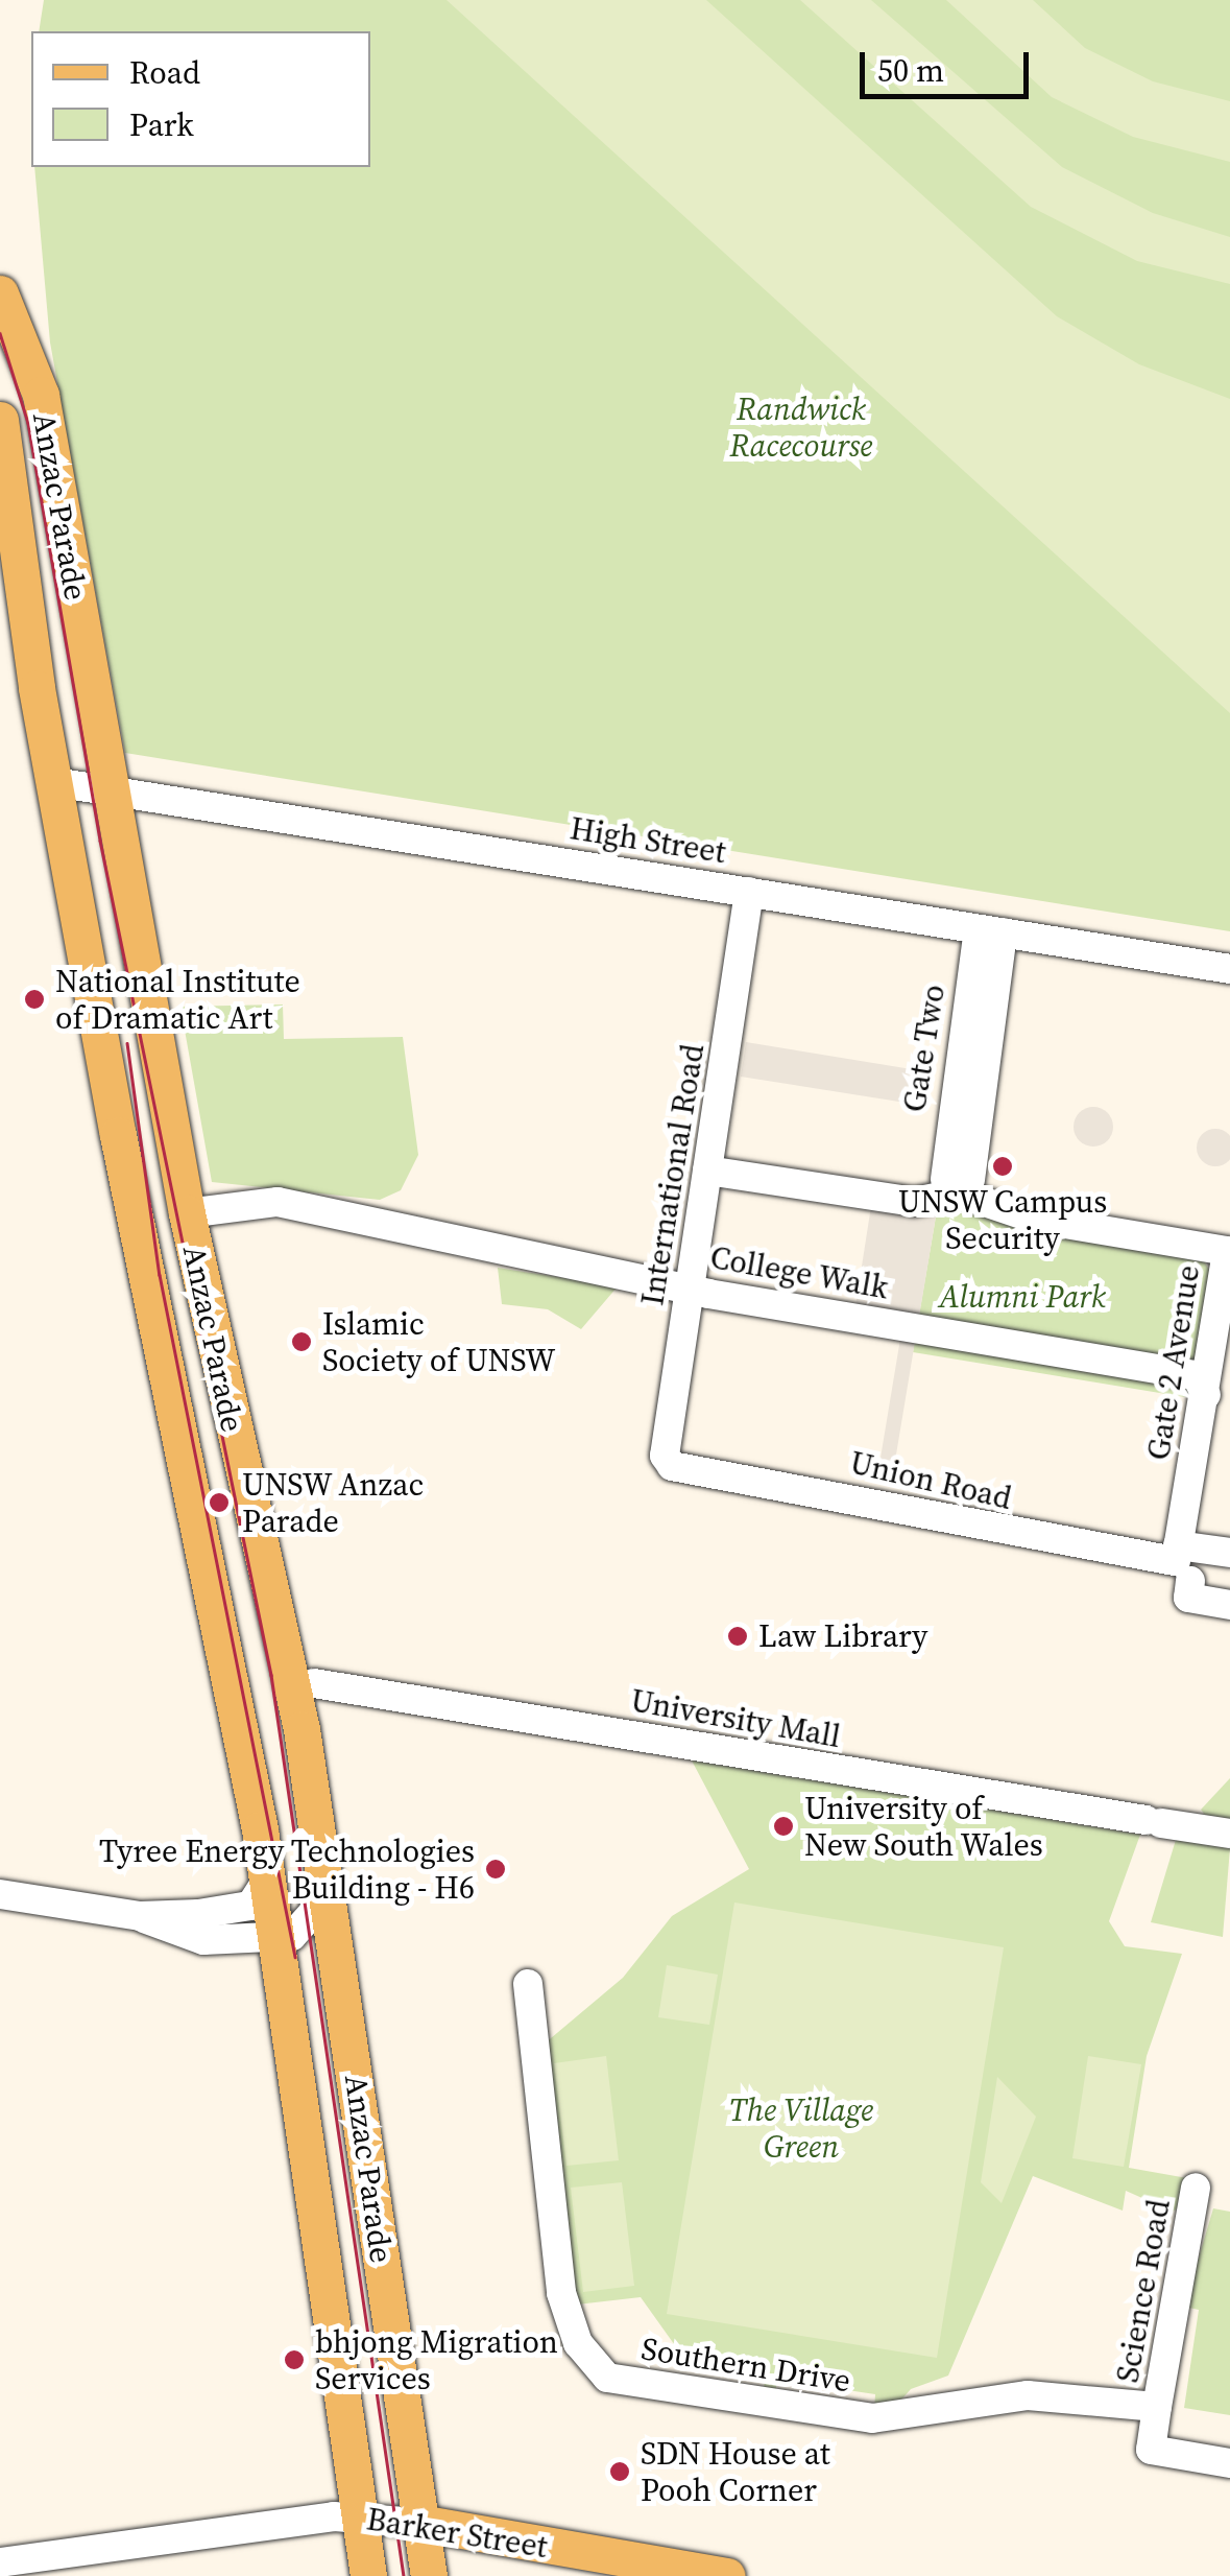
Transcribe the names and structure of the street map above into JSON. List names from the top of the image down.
{
  "streets": {
    "main road": ["Anzac Parade", "Barker Street"],
    "street": [
      "High Street",
      "Gate Two",
      "International Road",
      "College Walk",
      "Gate 2 Avenue",
      "Union Road",
      "University Mall",
      "Science Road",
      "Southern Drive"
    ]
  },
  "crossings": [
    ["Anzac Parade", "High Street"],
    ["Anzac Parade", "College Walk"],
    ["Anzac Parade", "Barker Street"],
    ["High Street", "Gate Two"],
    ["High Street", "International Road"],
    ["Gate Two", "Gate 2 Avenue"],
    ["International Road", "College Walk"],
    ["International Road", "Union Road"],
    ["College Walk", "Gate 2 Avenue"],
    ["Gate 2 Avenue", "Union Road"],
    ["Science Road", "Southern Drive"]
  ],
  "parks": ["Randwick Racecourse", "Alumni Park", "The Village Green"],
  "places": [
    "National Institute of Dramatic Art",
    "UNSW Campus Security",
    "Islamic Society of UNSW",
    "UNSW Anzac Parade",
    "Law Library",
    "University of New South Wales",
    "Tyree Energy Technologies Building - H6",
    "bhjong Migration Services",
    "SDN House at Pooh Corner"
  ],
  "legend": ["Road", "Park"],
  "scale_bar": "50 m"
}
